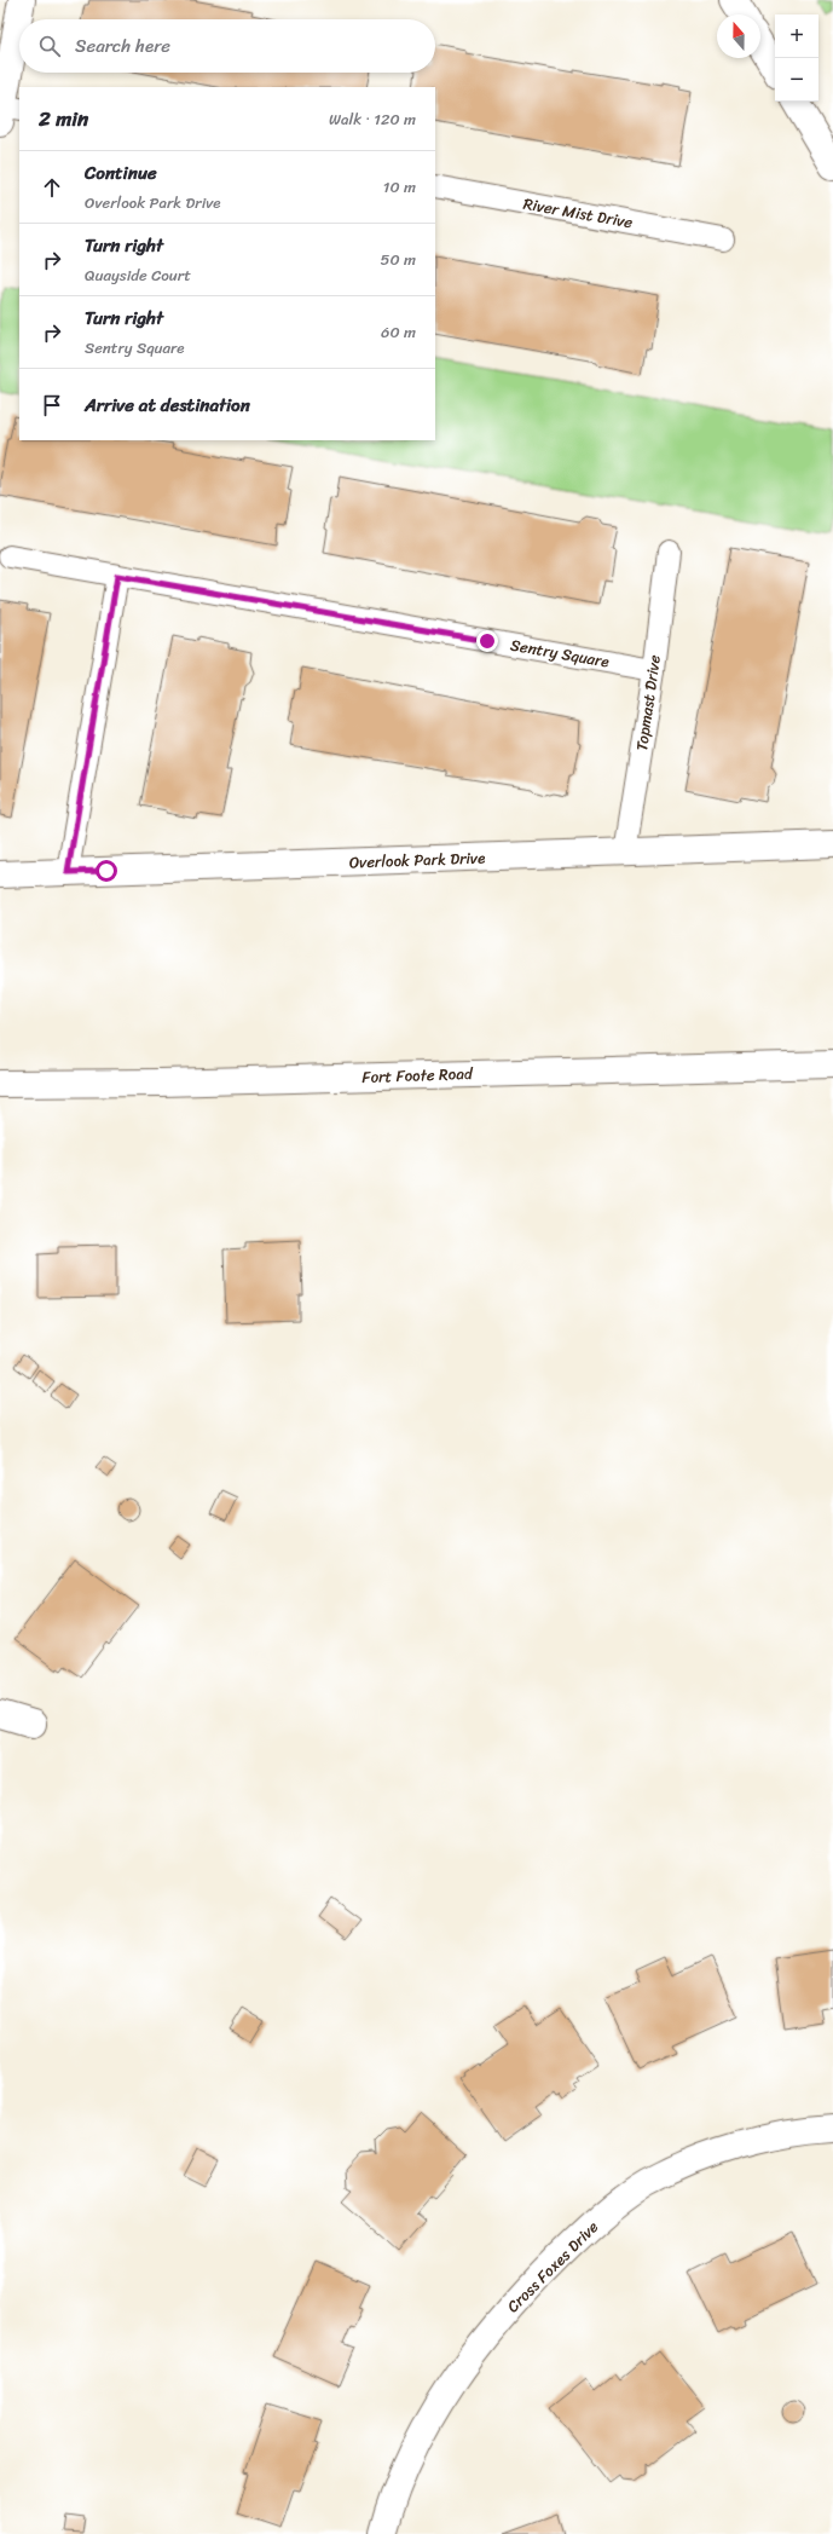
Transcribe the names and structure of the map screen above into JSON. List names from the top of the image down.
{
  "streets": {
    "street": ["Overlook Park Drive", "Fort Foote Road", "Cross Foxes Drive"],
    "lane": ["River Mist Drive", "Sentry Square", "Topmast Drive"]
  },
  "crossings": [
    ["Sentry Square", "Topmast Drive"],
    ["Topmast Drive", "Overlook Park Drive"]
  ],
  "north": "top",
  "page": {
    "map_buttons": ["+", "−"],
    "search": "Search here",
    "heading": ["2 min", "Walk · 120 m"],
    "list": [
      ["Continue", "Overlook Park Drive", "10 m"],
      ["Turn right", "Quayside Court", "50 m"],
      ["Turn right", "Sentry Square", "60 m"],
      "Arrive at destination"
    ]
  }
}
